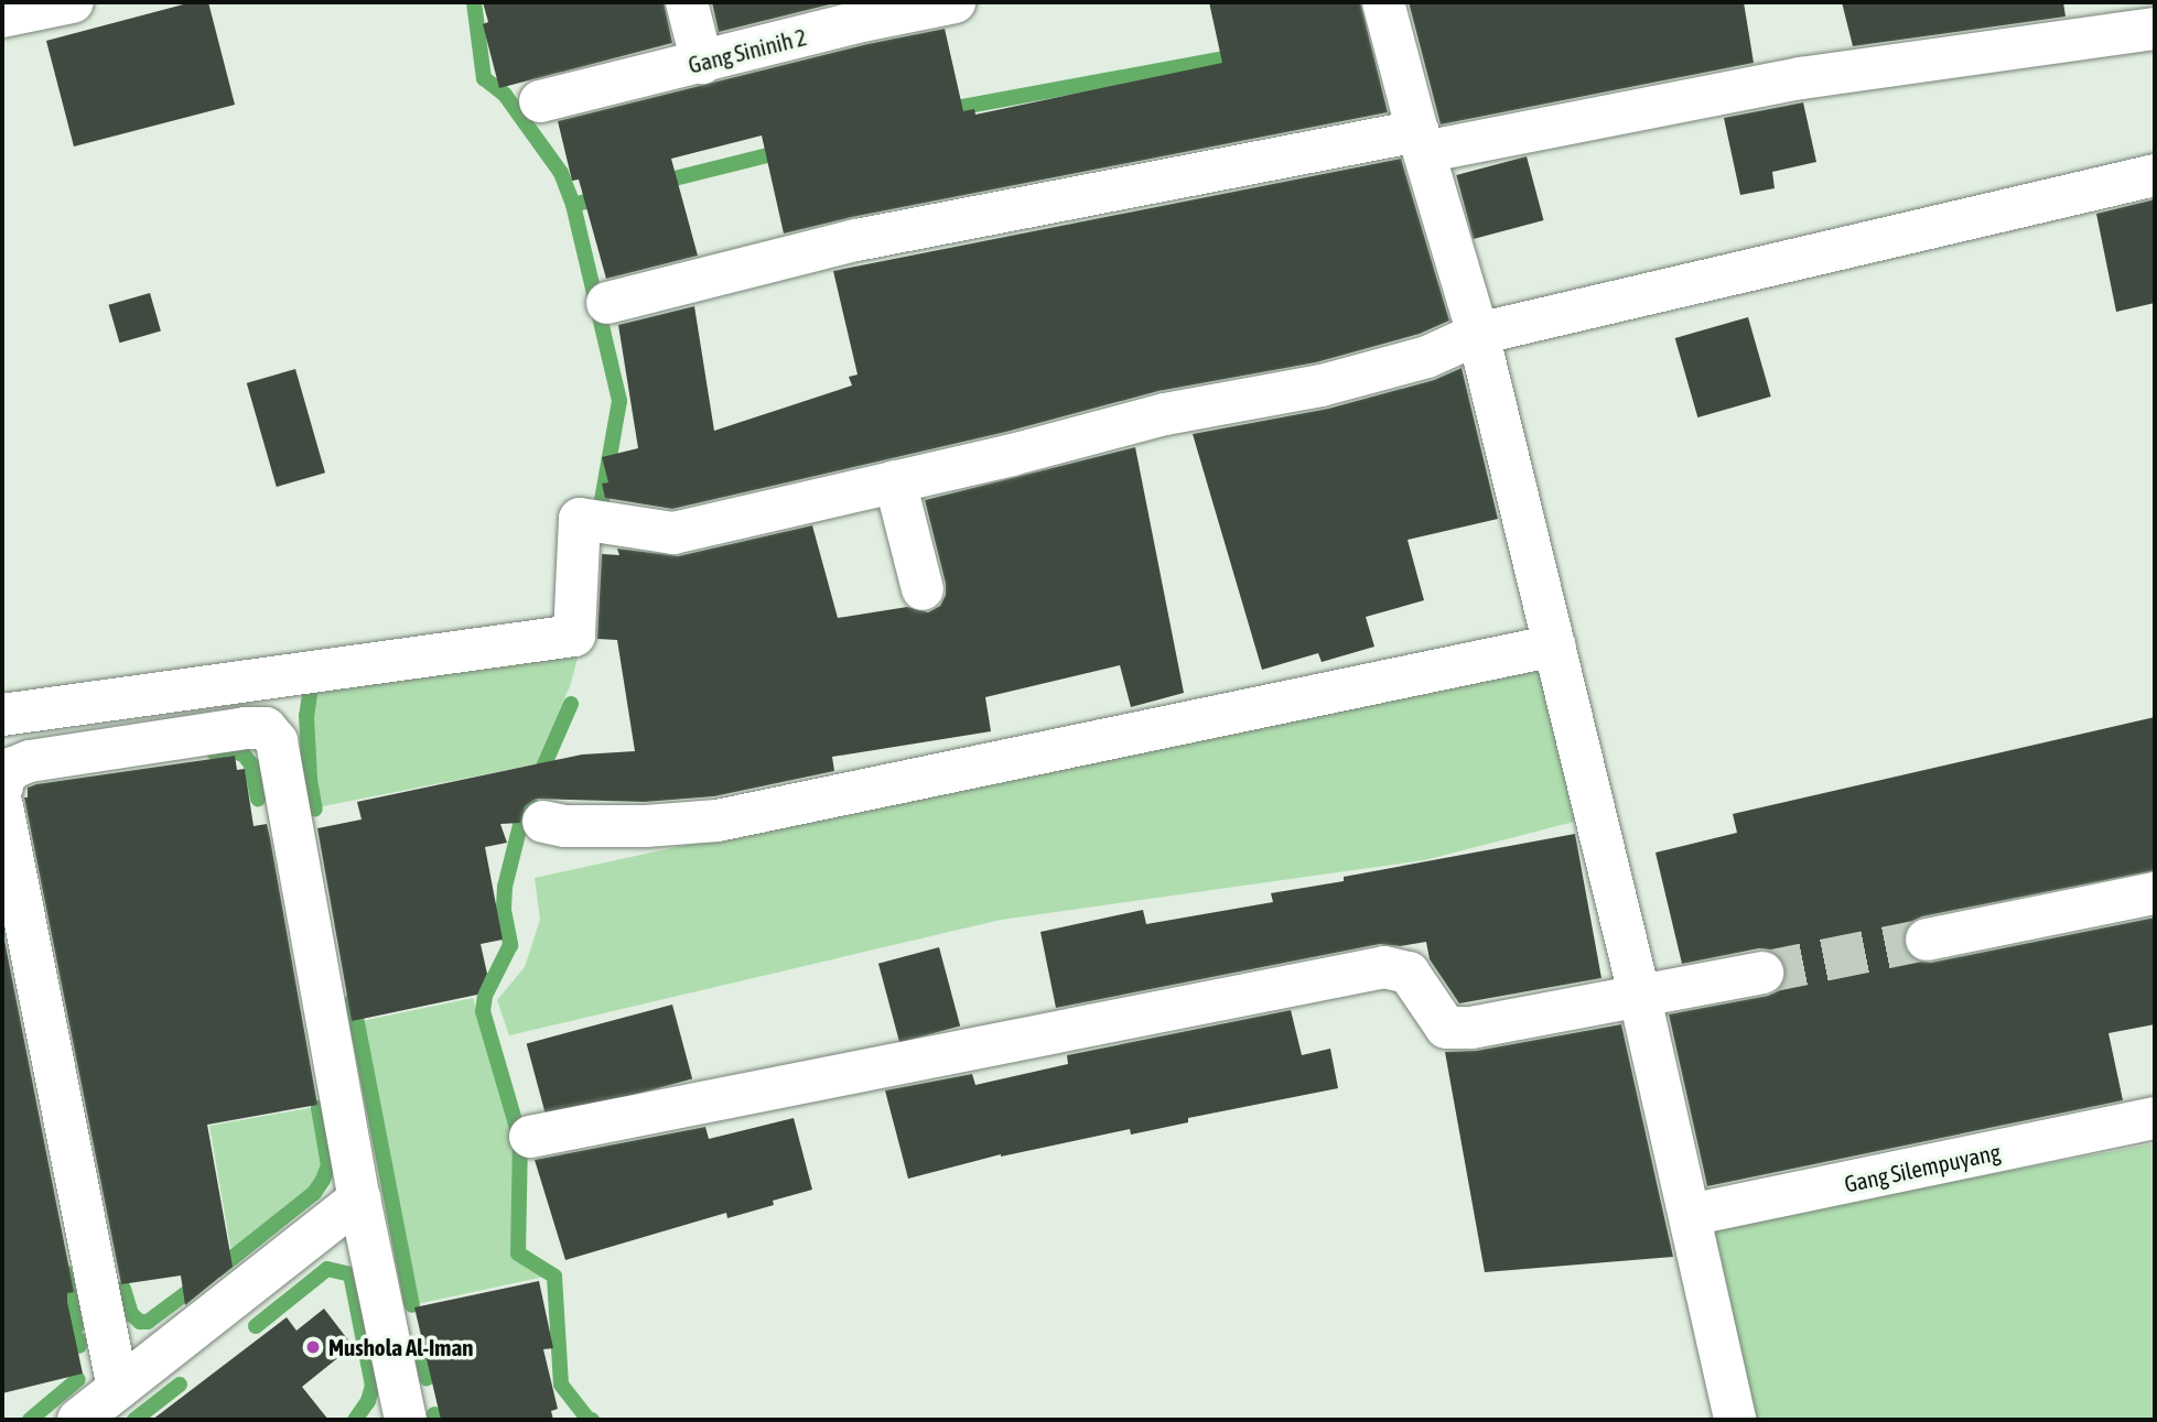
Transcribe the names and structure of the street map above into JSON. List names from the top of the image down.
{
  "streets": {
    "street": ["Gang Sininih 2", "Gang Silempuyang"]
  },
  "places": ["Mushola Al-Iman"]
}
